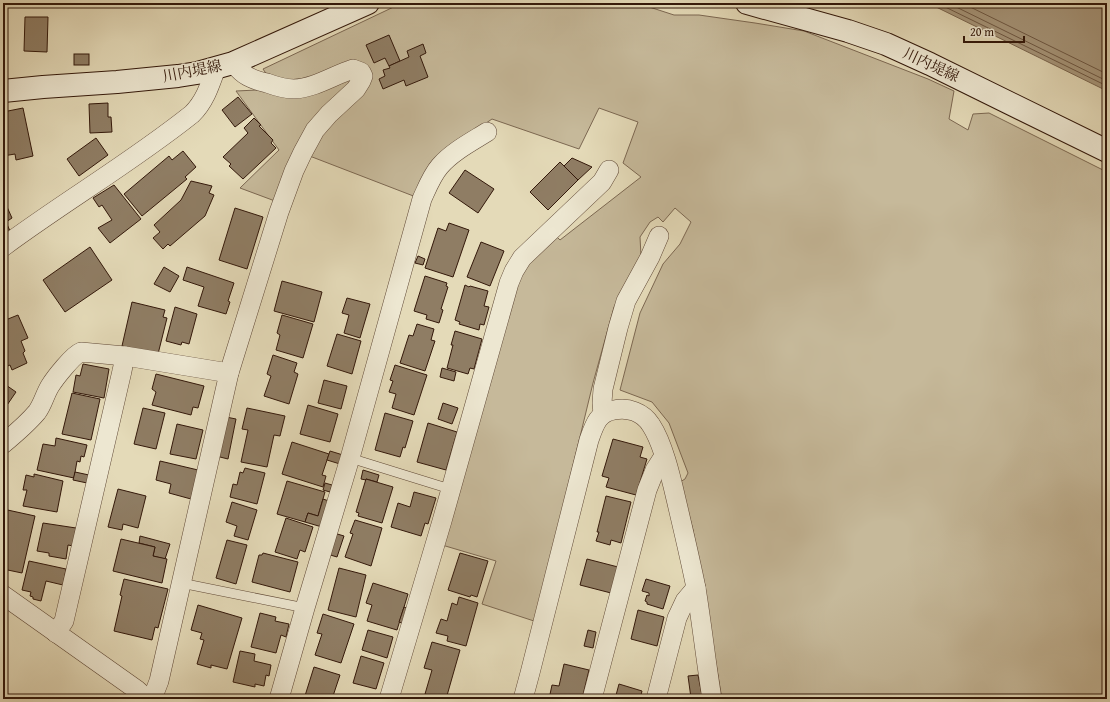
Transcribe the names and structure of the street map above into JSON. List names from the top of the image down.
{
  "streets": {
    "main road": ["川内堤線"]
  },
  "scale_bar": "20 m"
}
